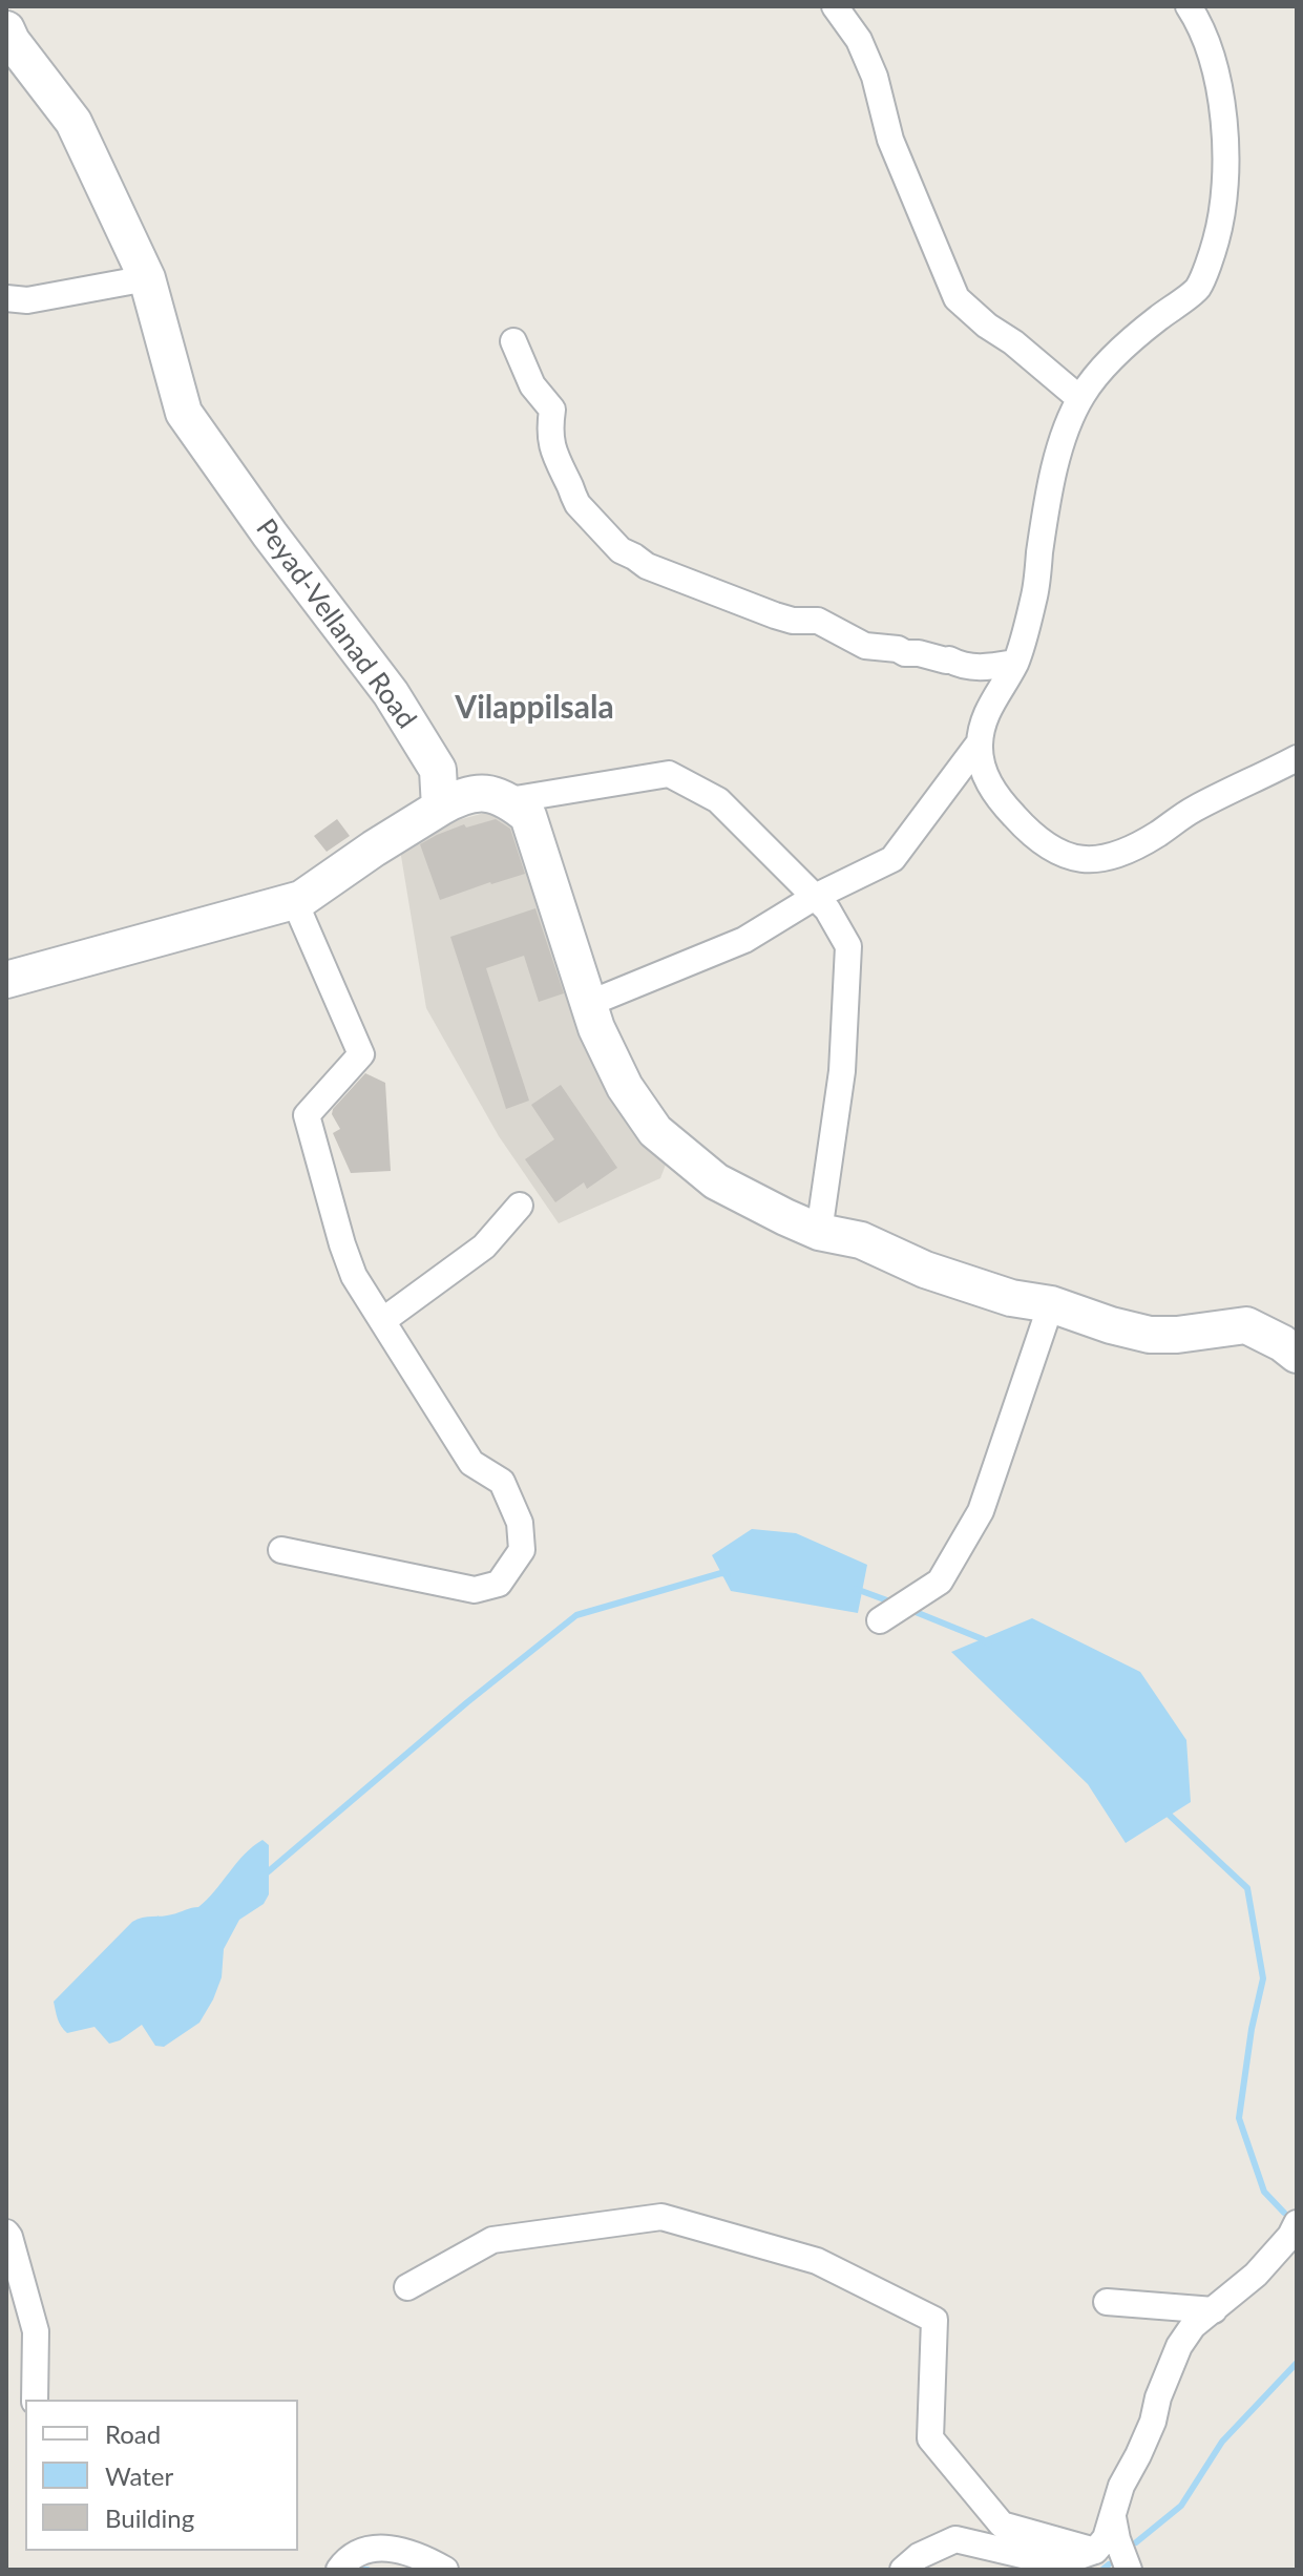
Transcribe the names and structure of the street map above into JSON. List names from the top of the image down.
{
  "streets": {
    "main road": ["Peyad-Vellanad Road"]
  },
  "districts": ["Vilappilsala"],
  "legend": ["Road", "Water", "Building"]
}
